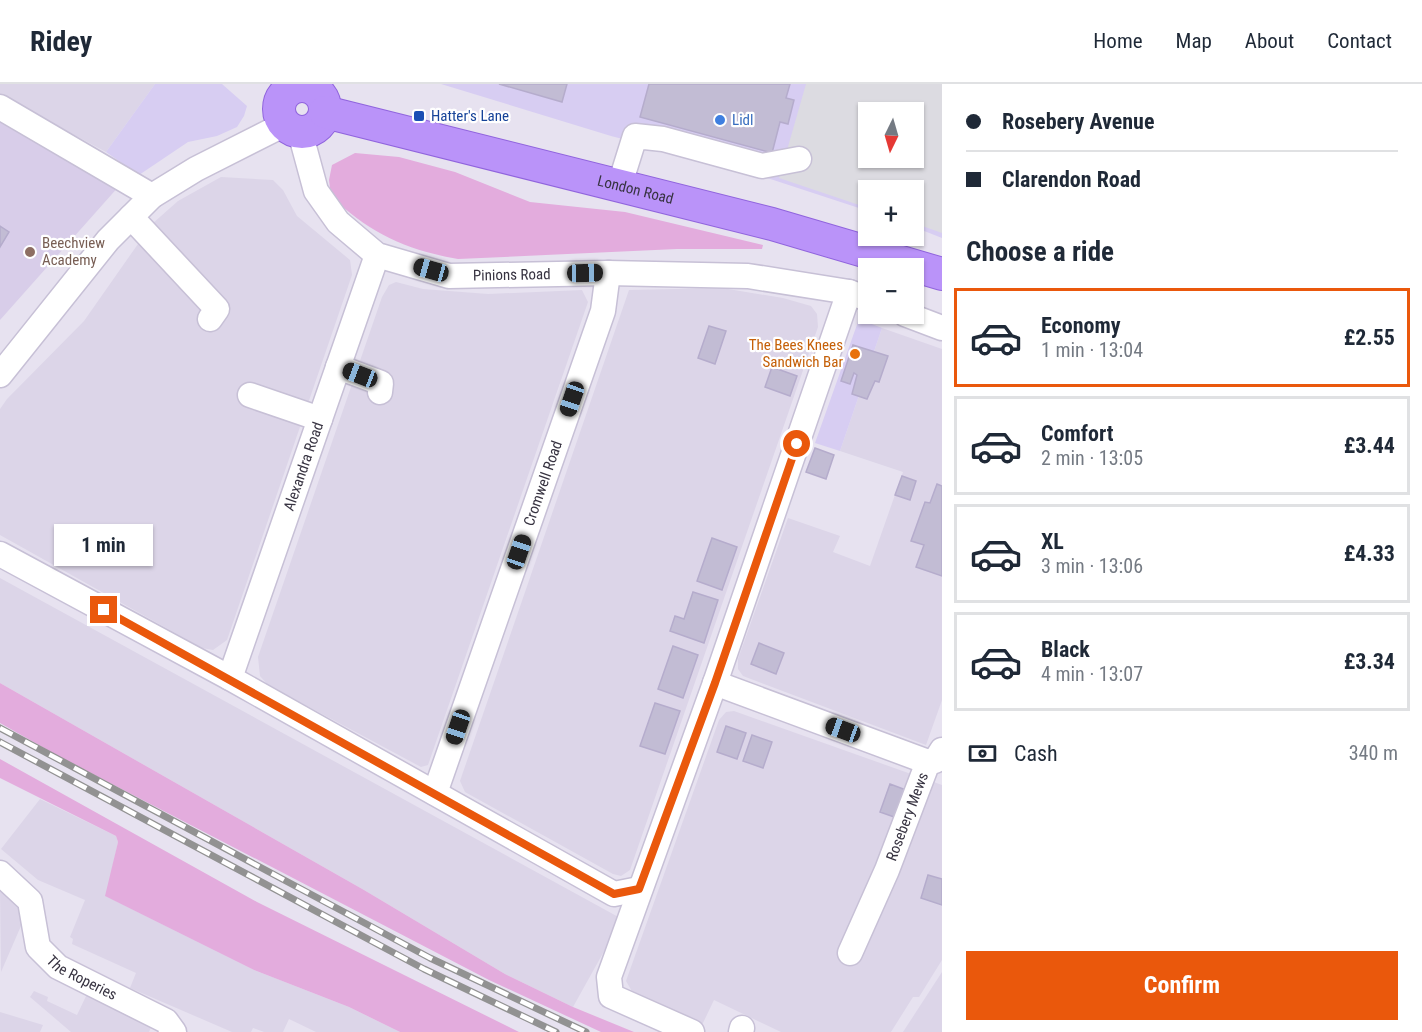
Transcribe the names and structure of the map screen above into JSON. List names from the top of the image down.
{
  "streets": {
    "main road": ["London Road"],
    "street": [
      "Pinions Road",
      "Alexandra Road",
      "Cromwell Road",
      "Rosebery Mews",
      "The Roperies"
    ]
  },
  "crossings": [
    ["Pinions Road", "Alexandra Road"],
    ["Pinions Road", "Cromwell Road"]
  ],
  "places": {
    "transit": ["Hatter's Lane"],
    "other": ["Lidl", "Beechview Academy", "The Bees Knees Sandwich Bar"]
  },
  "north": "bottom",
  "page": {
    "header": "Ridey",
    "nav": [
      "Home",
      "Map",
      "About",
      "Contact"
    ],
    "banner": ["Rosebery Avenue", "Clarendon Road"],
    "map_buttons": ["+", "−"],
    "heading": "Choose a ride",
    "list": [
      {
        "name": "Economy",
        "note": "1 min · 13:04",
        "value": "£2.55"
      },
      {
        "name": "Comfort",
        "note": "2 min · 13:05",
        "value": "£3.44"
      },
      {
        "name": "XL",
        "note": "3 min · 13:06",
        "value": "£4.33"
      },
      {
        "name": "Black",
        "note": "4 min · 13:07",
        "value": "£3.34"
      }
    ],
    "bubble": "1 min",
    "pay": ["Cash", "340 m"],
    "buttons": "Confirm"
  }
}
